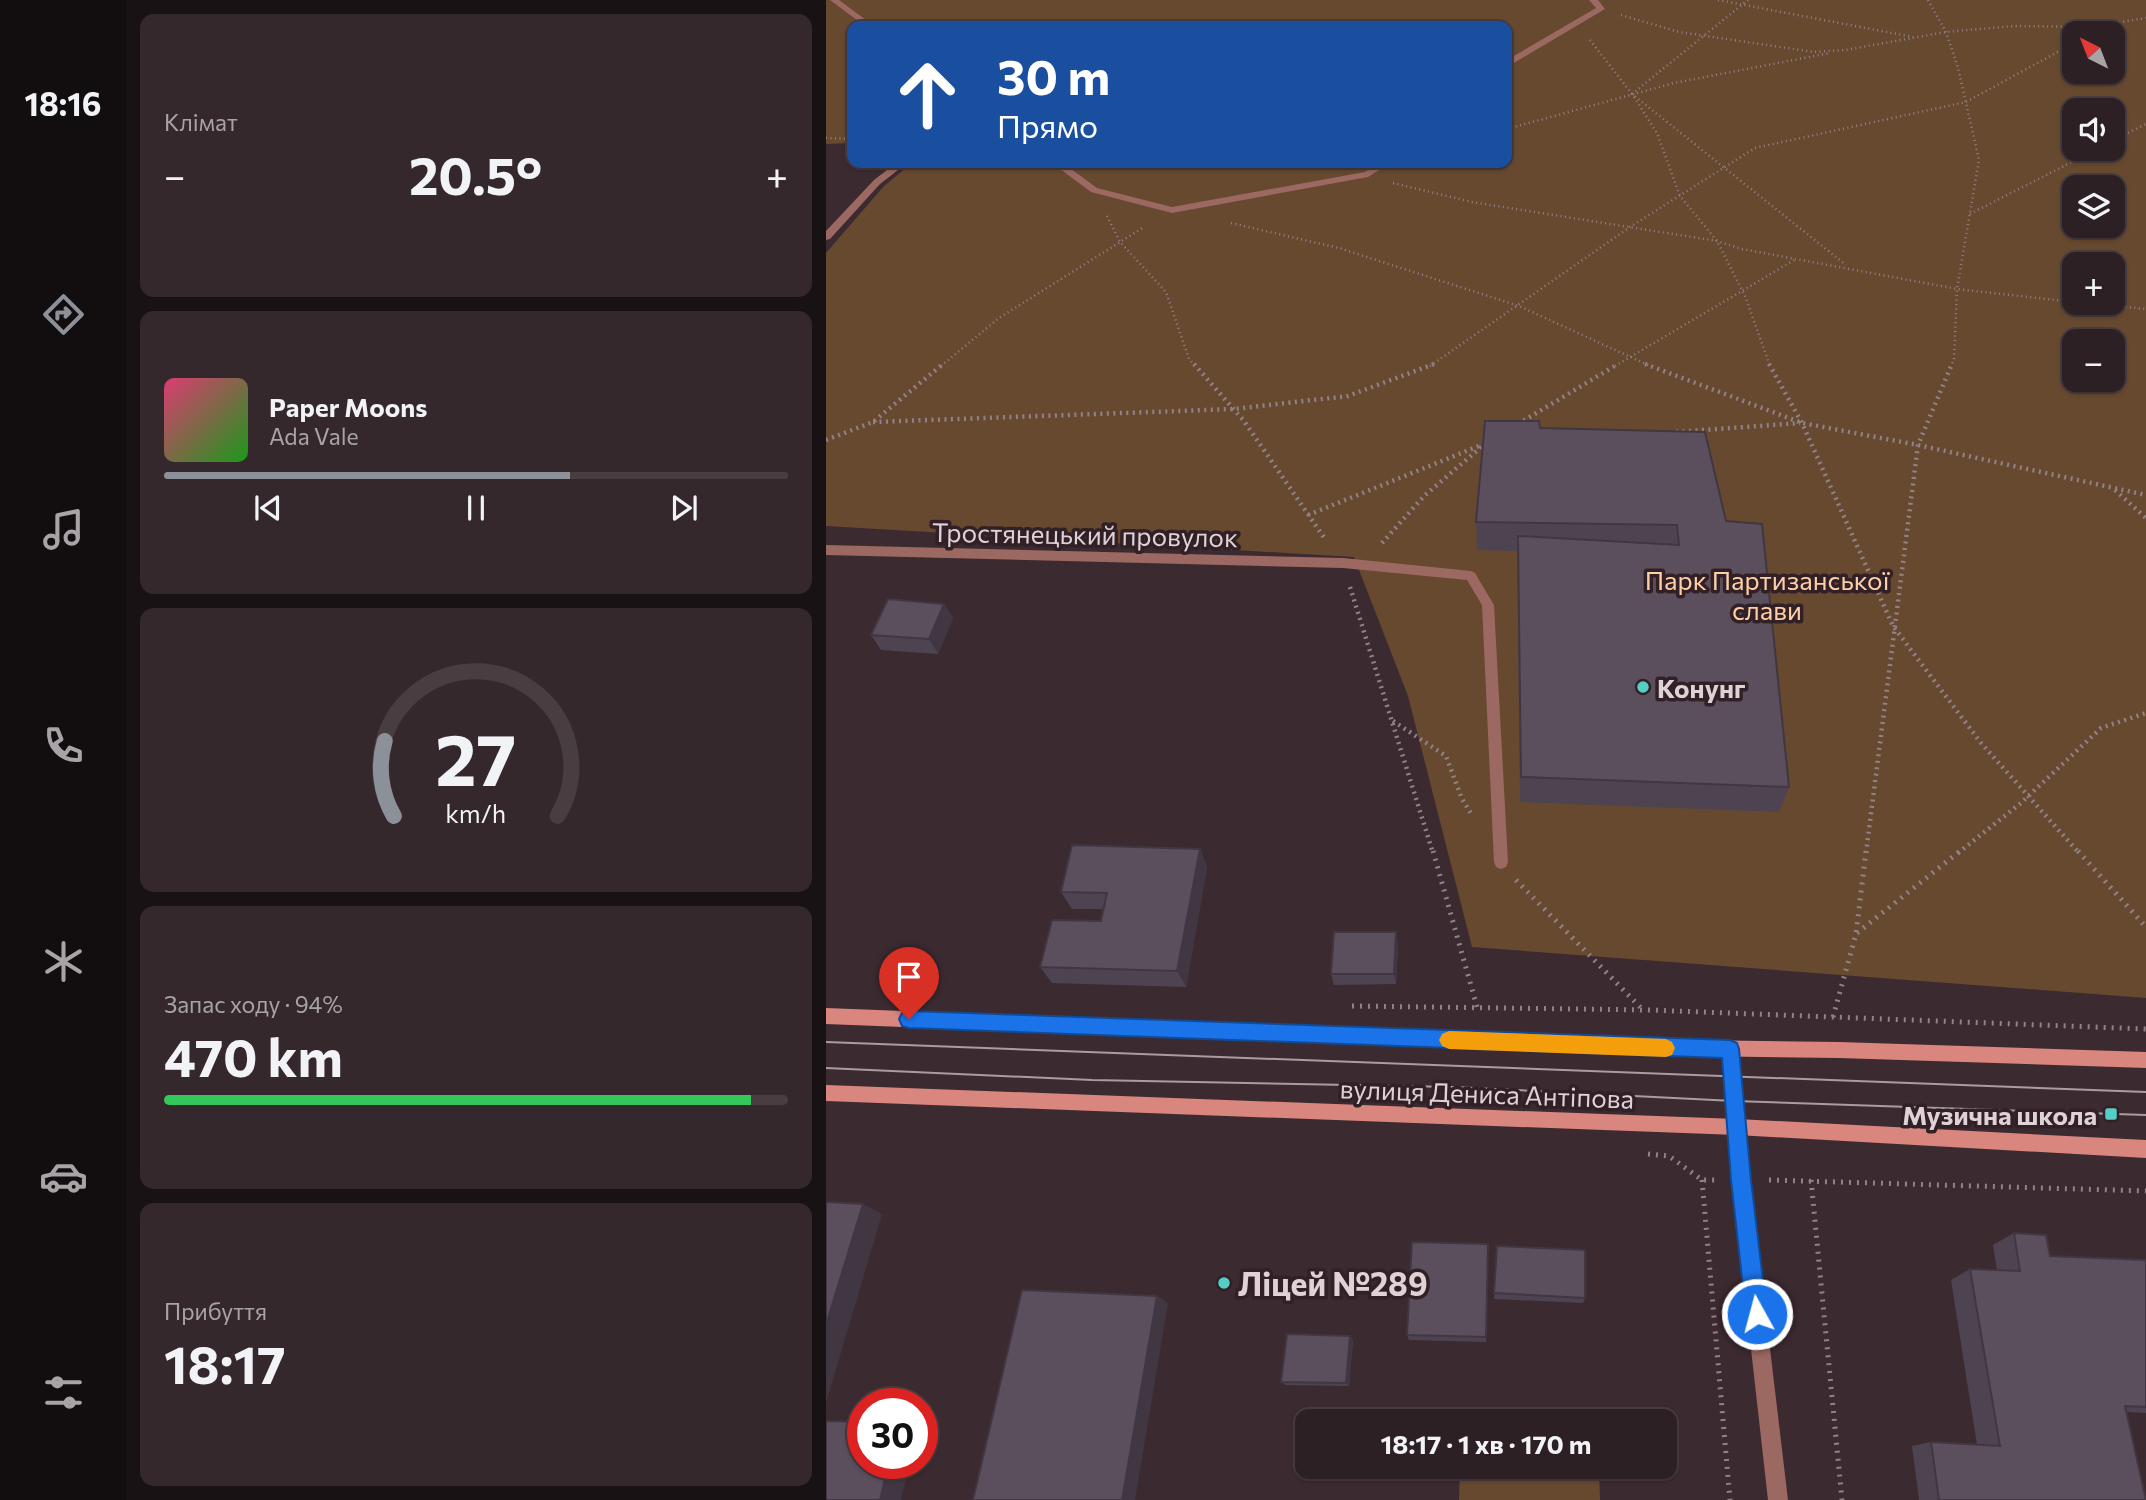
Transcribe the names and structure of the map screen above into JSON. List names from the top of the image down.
{
  "streets": {
    "street": ["Тростянецький провулок", "вулиця Дениса Антіпова"]
  },
  "parks": ["Парк Партизанської слави"],
  "places": {
    "other": ["Конунг", "Ліцей №289"],
    "transit": ["Музична школа"]
  },
  "north": "top left",
  "page": {
    "tabs": "18:16",
    "tile": [
      "Клімат",
      ["Запас ходу · 94%", "470 km"],
      ["Прибуття", "18:17"]
    ],
    "map_buttons": ["+", "−"],
    "turn": ["30 m", "Прямо"],
    "heat": ["−", "20.5°", "+"],
    "song": ["Paper Moons", "Ada Vale"],
    "limit": "30",
    "trip": "18:17 · 1 хв · 170 m",
    "gauge": ["27", "km/h"]
  }
}
